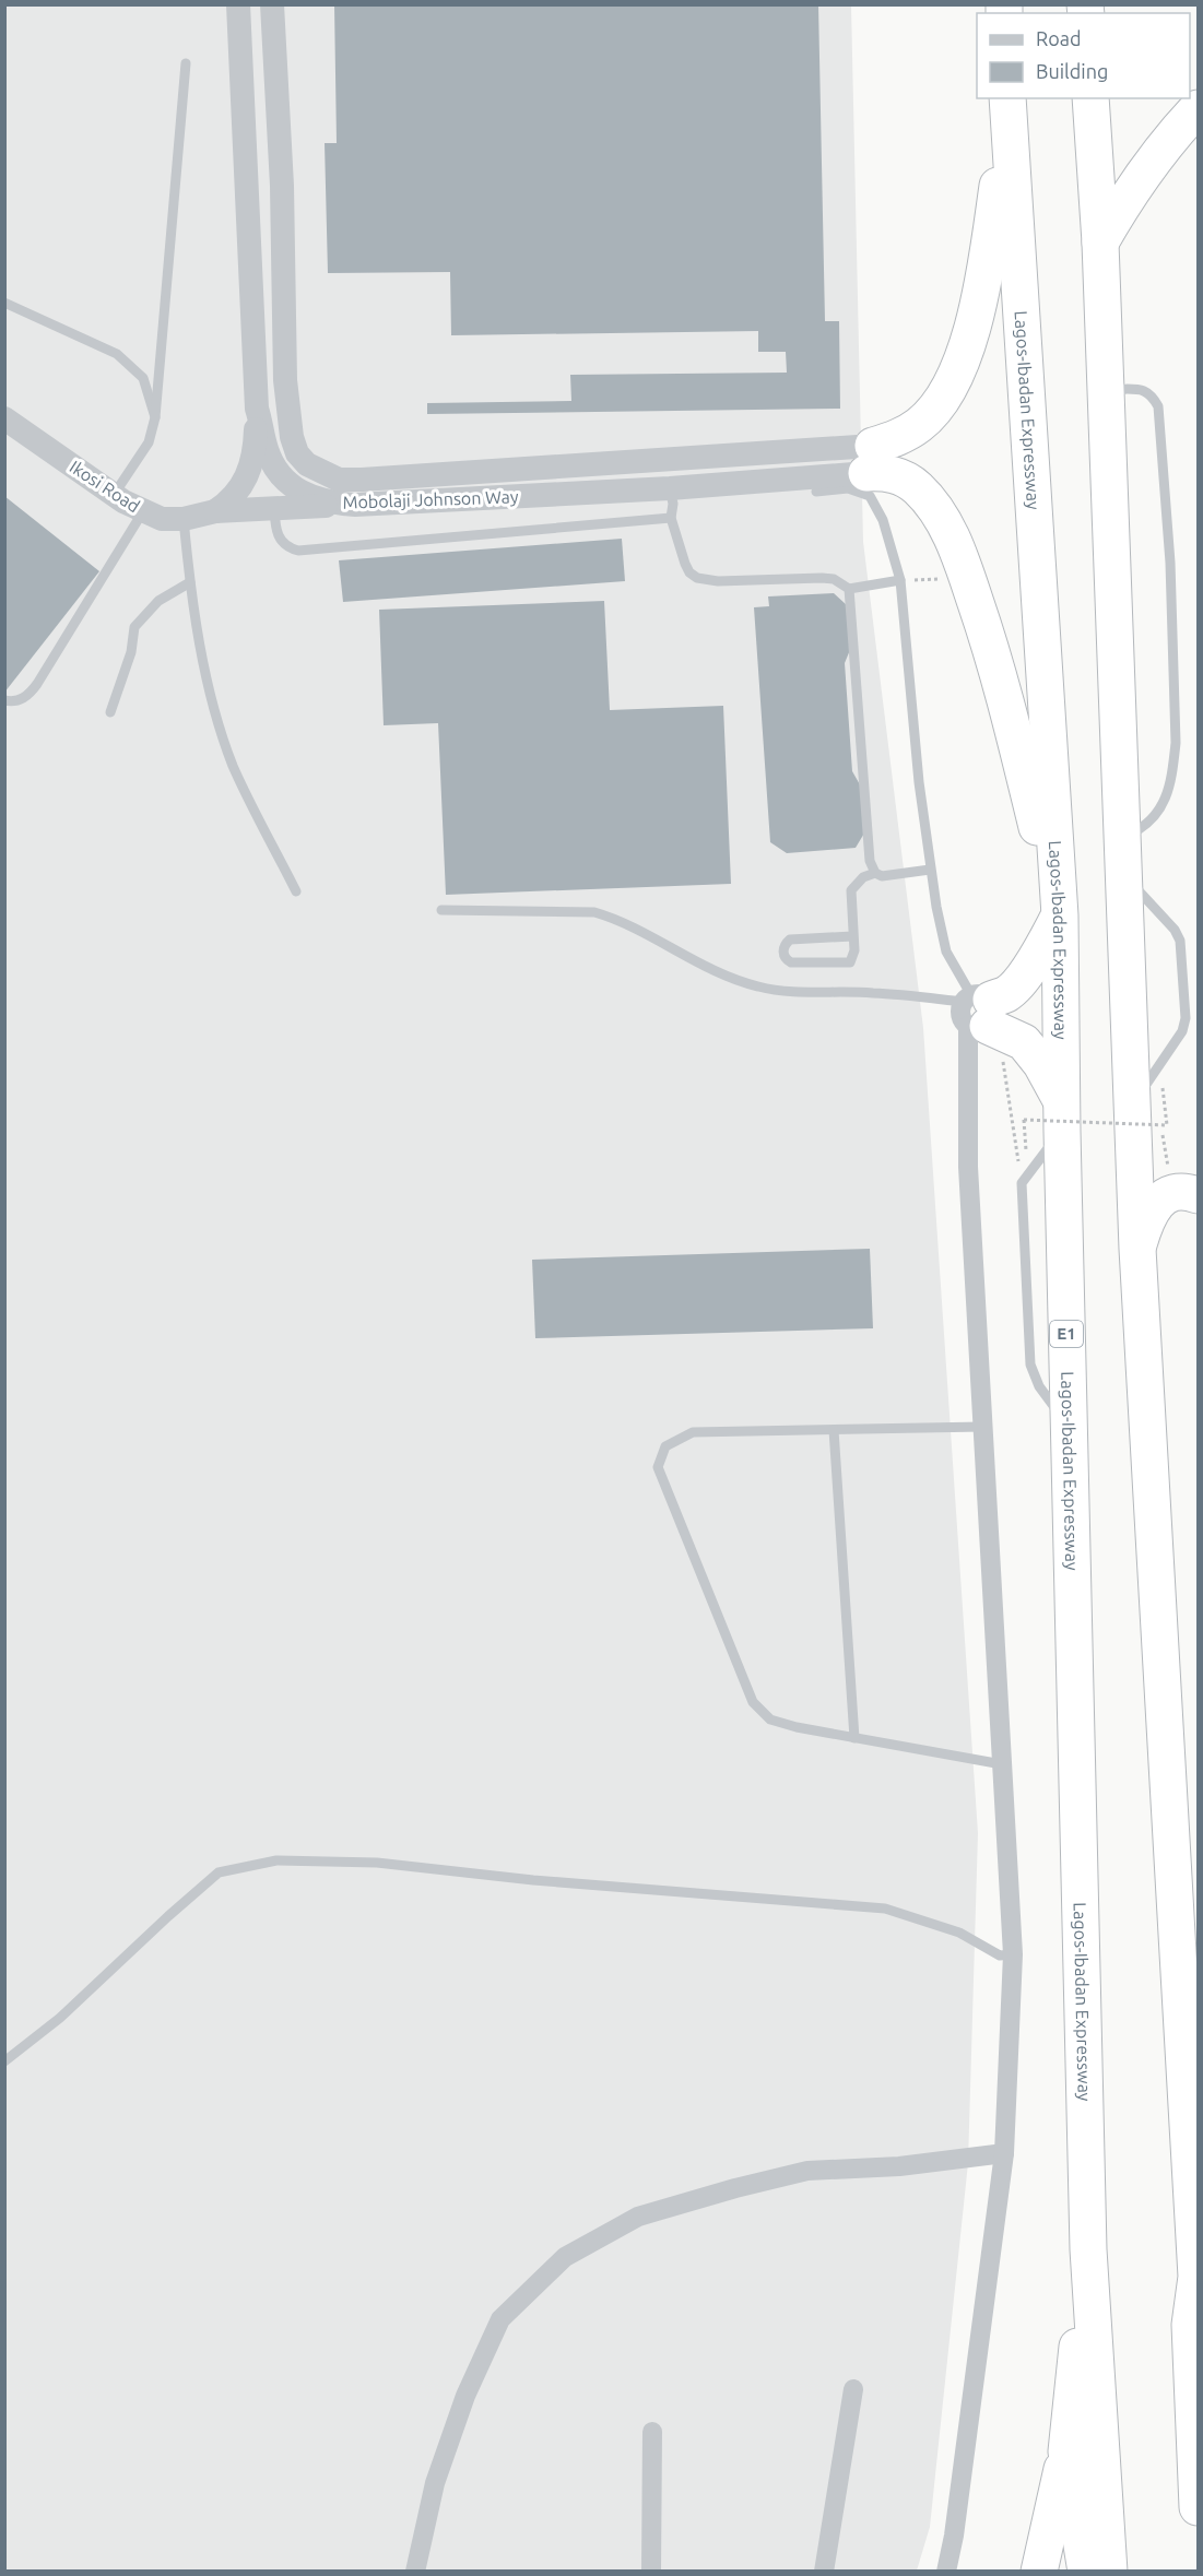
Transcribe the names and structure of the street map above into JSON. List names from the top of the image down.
{
  "streets": {
    "highway": ["Lagos-Ibadan Expressway", "E1"],
    "street": ["Ikosi Road", "Mobolaji Johnson Way"]
  },
  "crossings": [
    ["Ikosi Road", "Mobolaji Johnson Way"]
  ],
  "legend": ["Road", "Building"]
}
